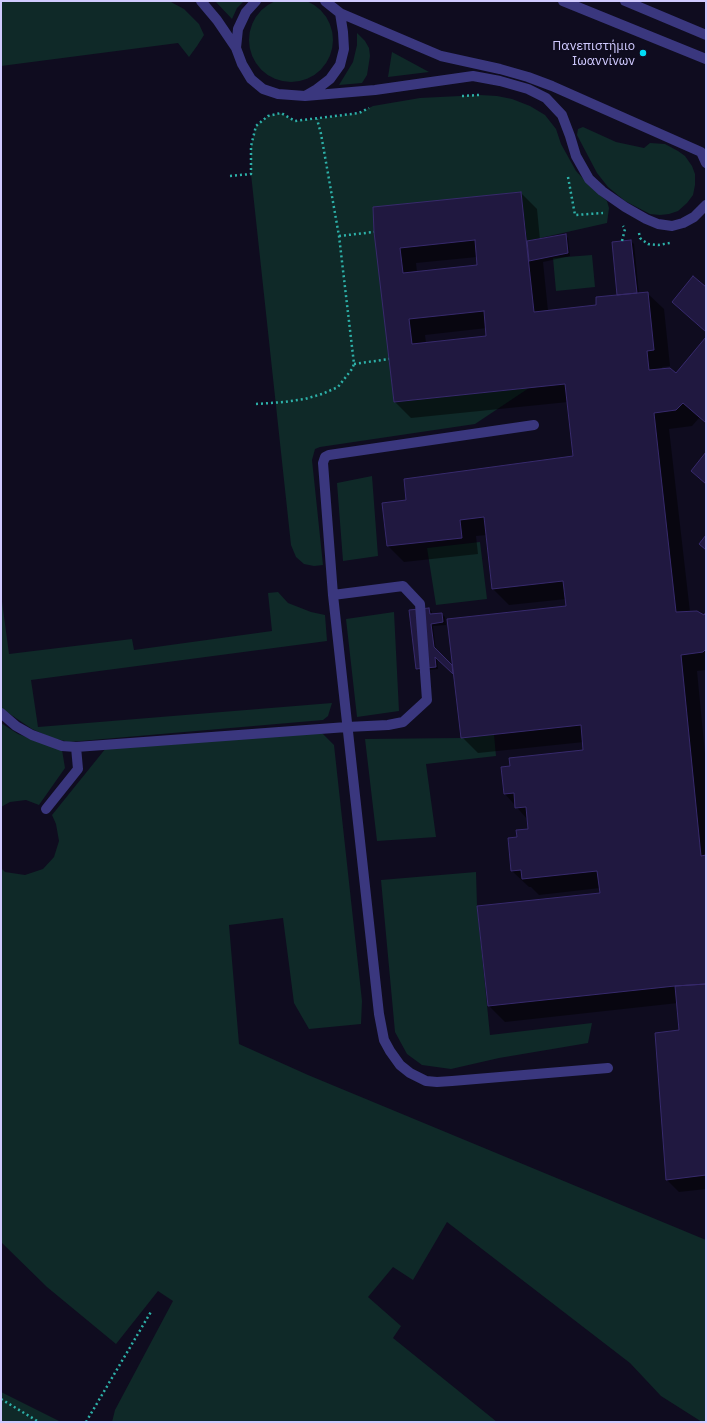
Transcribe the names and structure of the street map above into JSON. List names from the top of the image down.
{
  "places": ["Πανεπιστήμιο Ιωαννίνων"]
}
